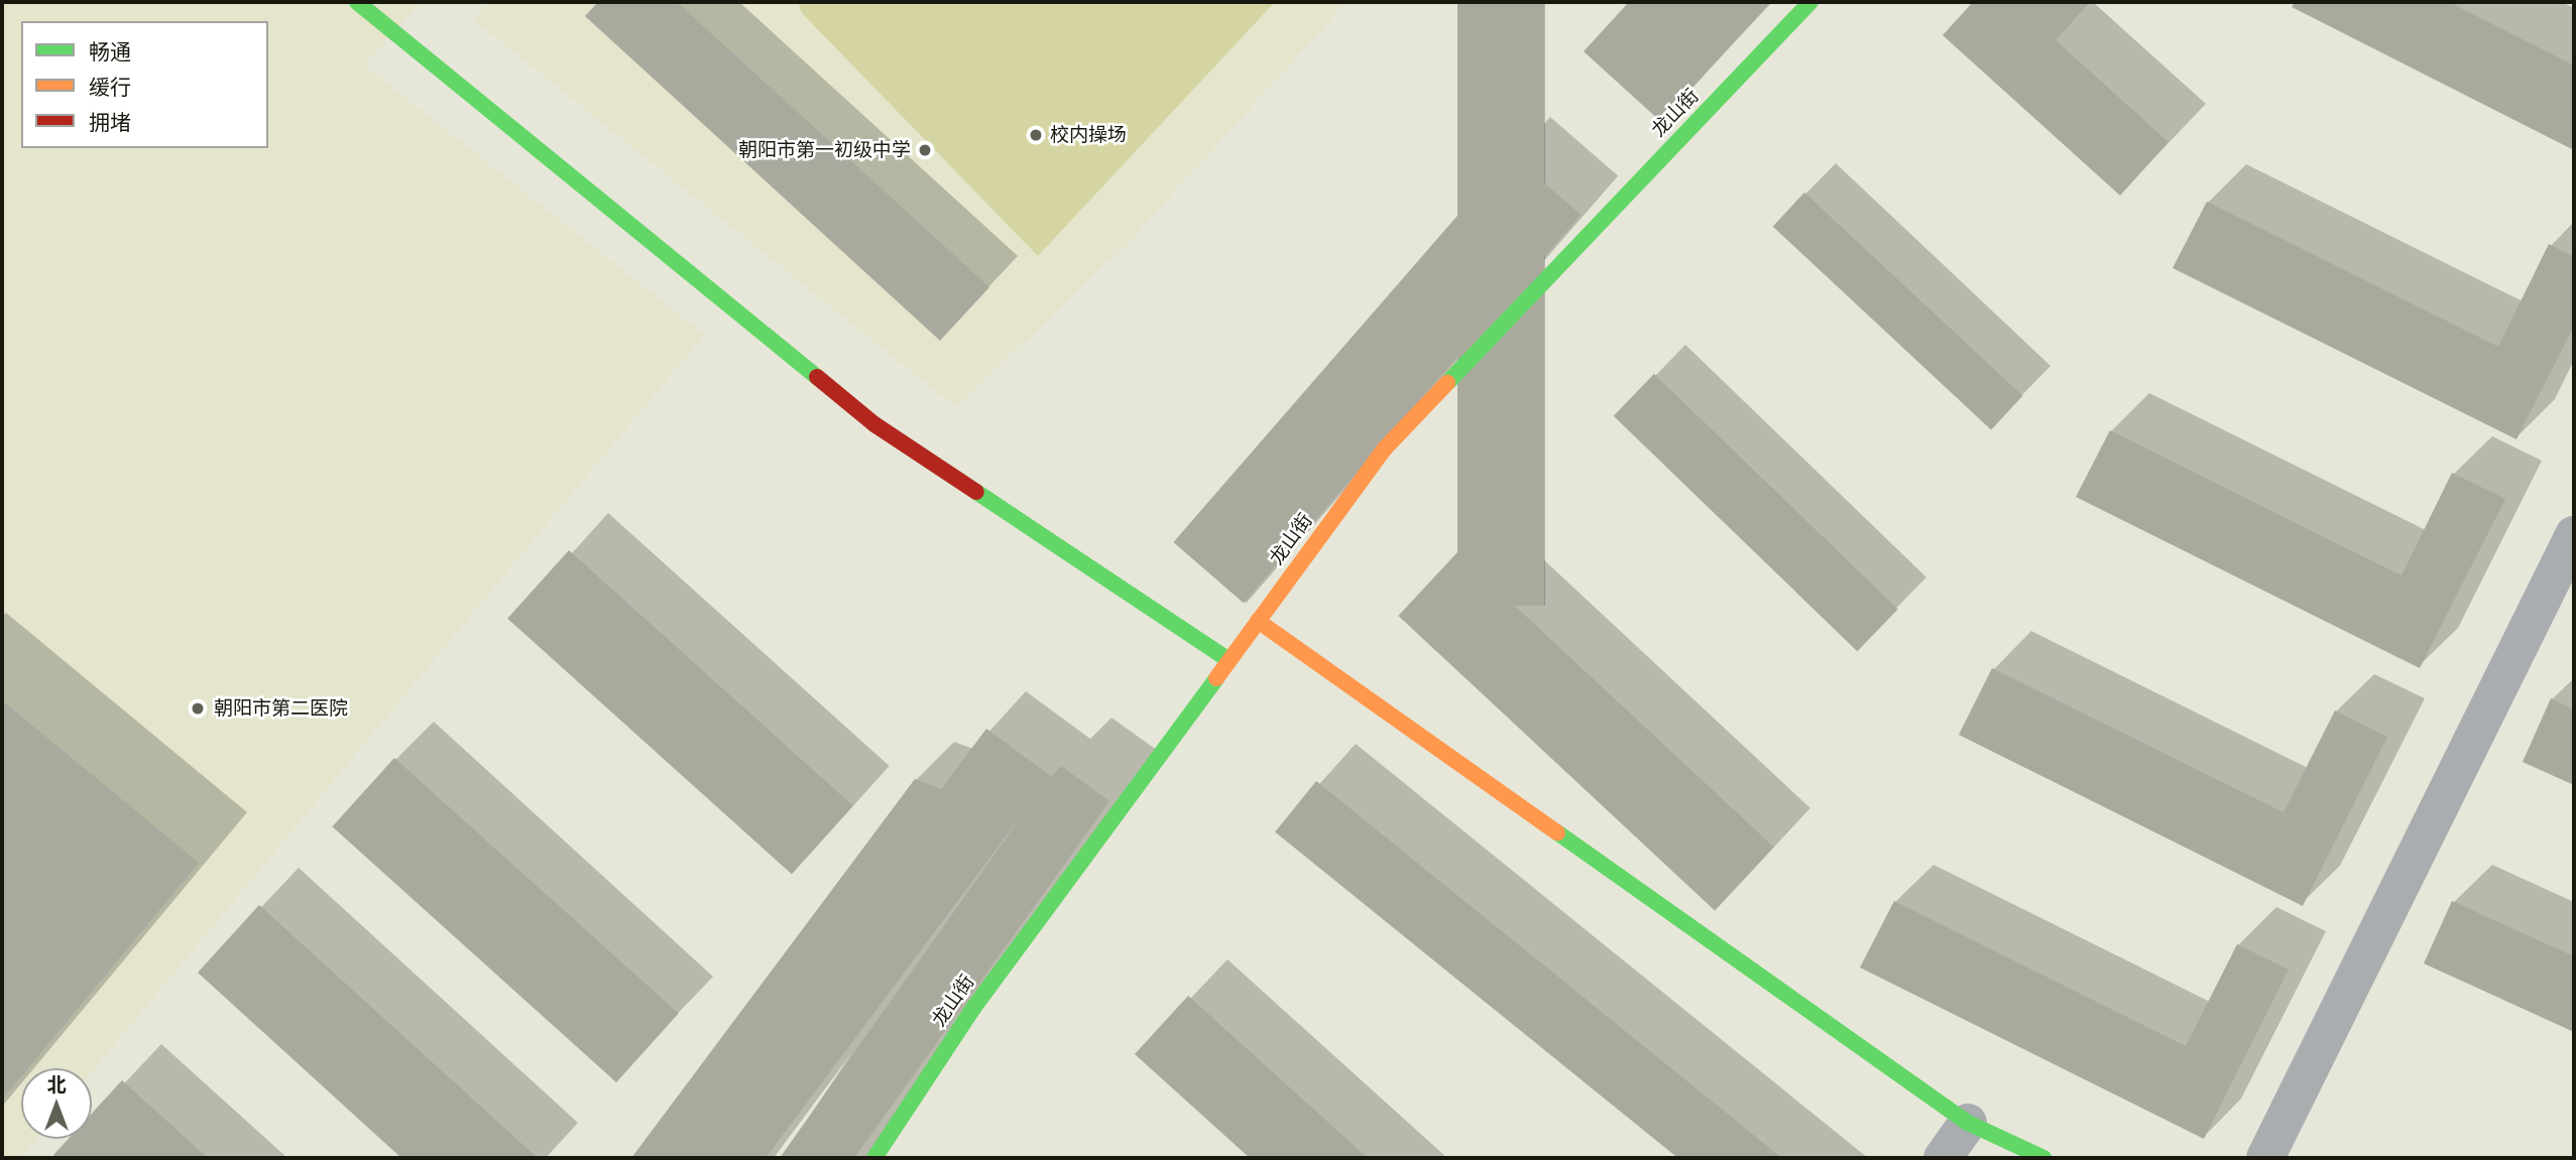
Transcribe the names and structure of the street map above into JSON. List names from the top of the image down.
{
  "streets": {
    "street": ["龙山街"]
  },
  "places": ["校内操场", "朝阳市第一初级中学", "朝阳市第二医院"],
  "legend": ["畅通", "缓行", "拥堵"],
  "north": "top"
}
